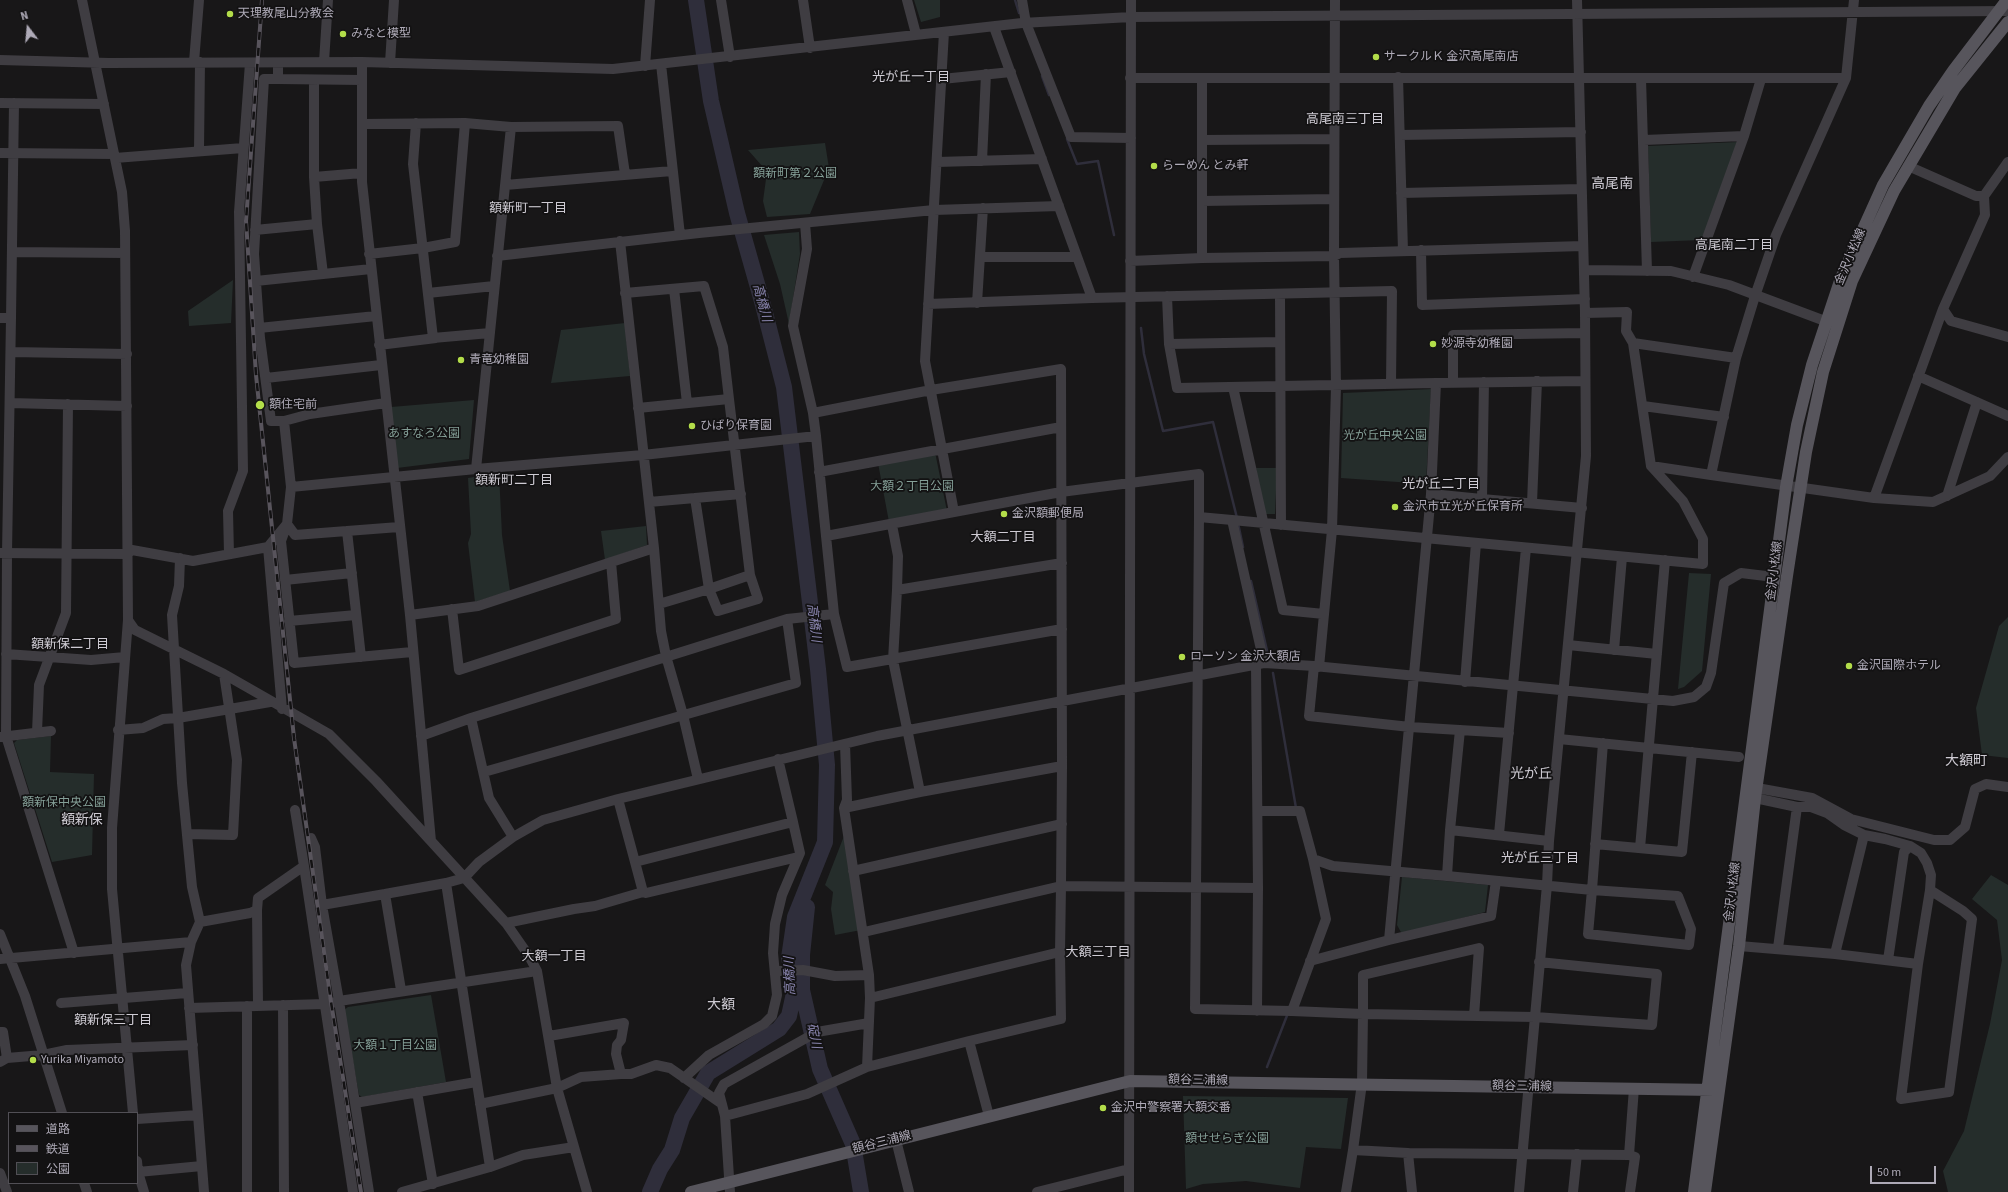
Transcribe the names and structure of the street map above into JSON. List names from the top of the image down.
{
  "streets": {
    "main road": ["金沢小松線", "額谷三浦線"]
  },
  "crossings": [
    ["金沢小松線", "額谷三浦線"]
  ],
  "districts": [
    "光が丘一丁目",
    "高尾南三丁目",
    "高尾南",
    "額新町一丁目",
    "高尾南二丁目",
    "額新町二丁目",
    "光が丘二丁目",
    "大額二丁目",
    "額新保二丁目",
    "大額町",
    "光が丘",
    "額新保",
    "光が丘三丁目",
    "大額三丁目",
    "大額一丁目",
    "大額",
    "額新保三丁目"
  ],
  "water": ["高橋川", "碇川"],
  "parks": [
    "額新町第２公園",
    "あすなろ公園",
    "光が丘中央公園",
    "大額２丁目公園",
    "額新保中央公園",
    "大額１丁目公園",
    "額せせらぎ公園"
  ],
  "places": [
    "天理教尾山分教会",
    "みなと模型",
    "サークルＫ 金沢高尾南店",
    "らーめん とみ軒",
    "妙源寺幼稚園",
    "青竜幼稚園",
    "額住宅前",
    "ひばり保育園",
    "金沢市立光が丘保育所",
    "金沢額郵便局",
    "ローソン 金沢大額店",
    "金沢国際ホテル",
    "Yurika Miyamoto",
    "金沢中警察署大額交番"
  ],
  "legend": ["道路", "鉄道", "公園"],
  "scale_bar": "50 m",
  "north": "top"
}
